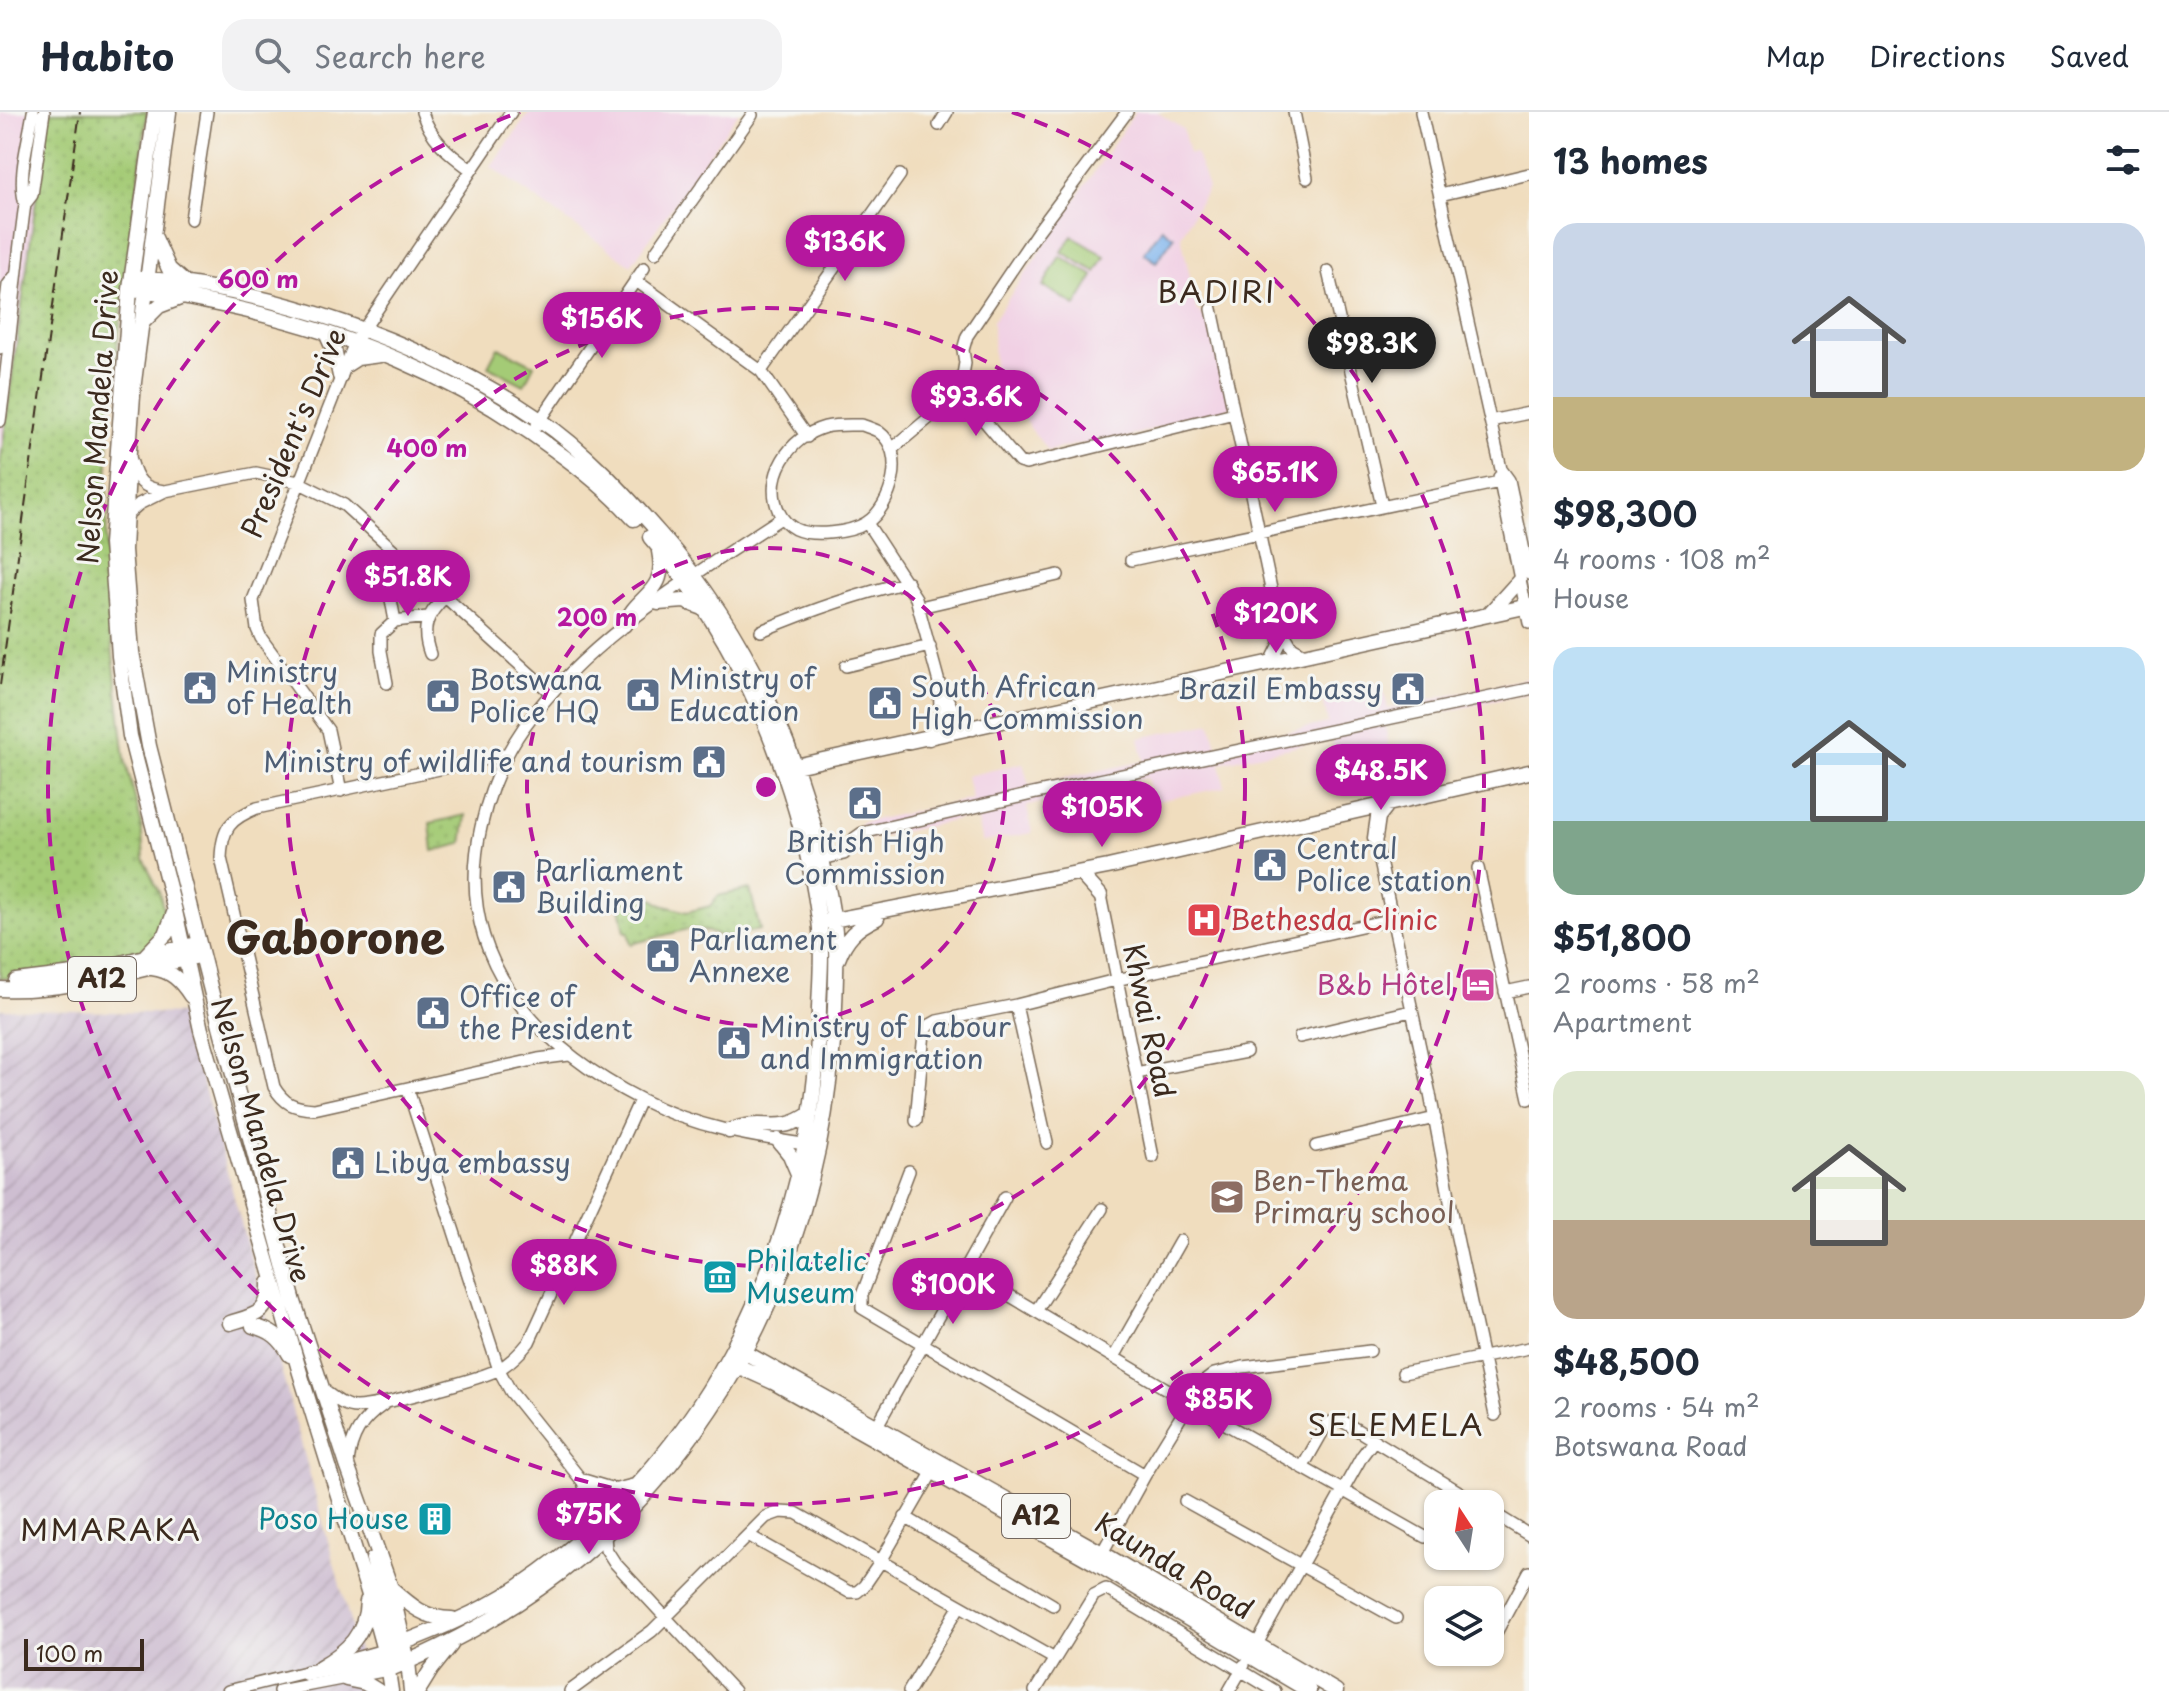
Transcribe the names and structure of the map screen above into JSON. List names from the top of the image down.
{
  "streets": {
    "main road": ["Nelson Mandela Drive", "A12", "Kaunda Road"],
    "street": ["President's Drive", "Khwai Road"]
  },
  "crossings": [
    ["Nelson Mandela Drive", "President's Drive"],
    ["Nelson Mandela Drive", "A12"]
  ],
  "districts": [
    "BADIRI",
    "Gaborone",
    "SELEMELA",
    "MMARAKA"
  ],
  "places": {
    "public building": [
      "Ministry of Health",
      "Brazil Embassy",
      "Ministry of Education",
      "Botswana Police HQ",
      "South African High Commission",
      "Ministry of wildlife and tourism",
      "British High Commission",
      "Central Police station",
      "Parliament Building",
      "Parliament Annexe",
      "Office of the President",
      "Ministry of Labour and Immigration",
      "Libya embassy"
    ],
    "hospital": ["Bethesda Clinic"],
    "hotel": ["B&b Hôtel"],
    "school or university": ["Ben-Thema Primary school"],
    "museum": ["Philatelic Museum"],
    "building": ["Poso House"]
  },
  "scale_bar": "100 m",
  "north": "top",
  "page": {
    "header": "Habito",
    "search": "Search here",
    "nav": ["Map", "Directions", "Saved"],
    "heading": "13 homes",
    "list": [
      {
        "name": "$98,300",
        "note": "4 rooms · 108 m² · House"
      },
      {
        "name": "$51,800",
        "note": "2 rooms · 58 m² · Apartment"
      },
      {
        "name": "$48,500",
        "note": "2 rooms · 54 m² · Botswana Road"
      }
    ],
    "price": [
      "$136K",
      "$156K",
      "$98.3K",
      "$93.6K",
      "$65.1K",
      "$51.8K",
      "$120K",
      "$48.5K",
      "$105K",
      "$88K",
      "$100K",
      "$85K",
      "$75K"
    ],
    "scale": "100 m"
  },
  "rings": ["600 m", "400 m", "200 m"]
}
